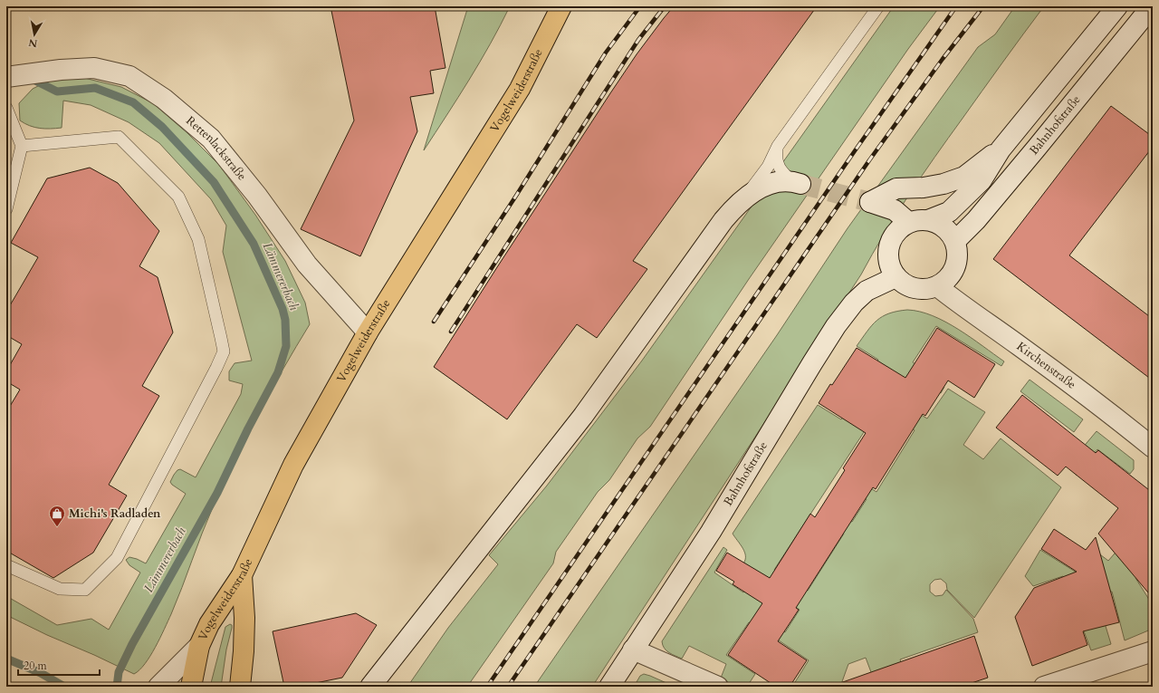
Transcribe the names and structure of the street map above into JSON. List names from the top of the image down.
{
  "streets": {
    "main road": [
      "Vogelweiderstraße",
      "Bahnhofstraße",
      "Rettenlackstraße",
      "Kirchenstraße"
    ]
  },
  "crossings": [
    ["Vogelweiderstraße", "Rettenlackstraße"],
    ["Bahnhofstraße", "Kirchenstraße"]
  ],
  "water": ["Lämmererbach"],
  "places": {
    "shop": ["Michi's Radladen"]
  },
  "scale_bar": "20 m",
  "north": "bottom"
}
